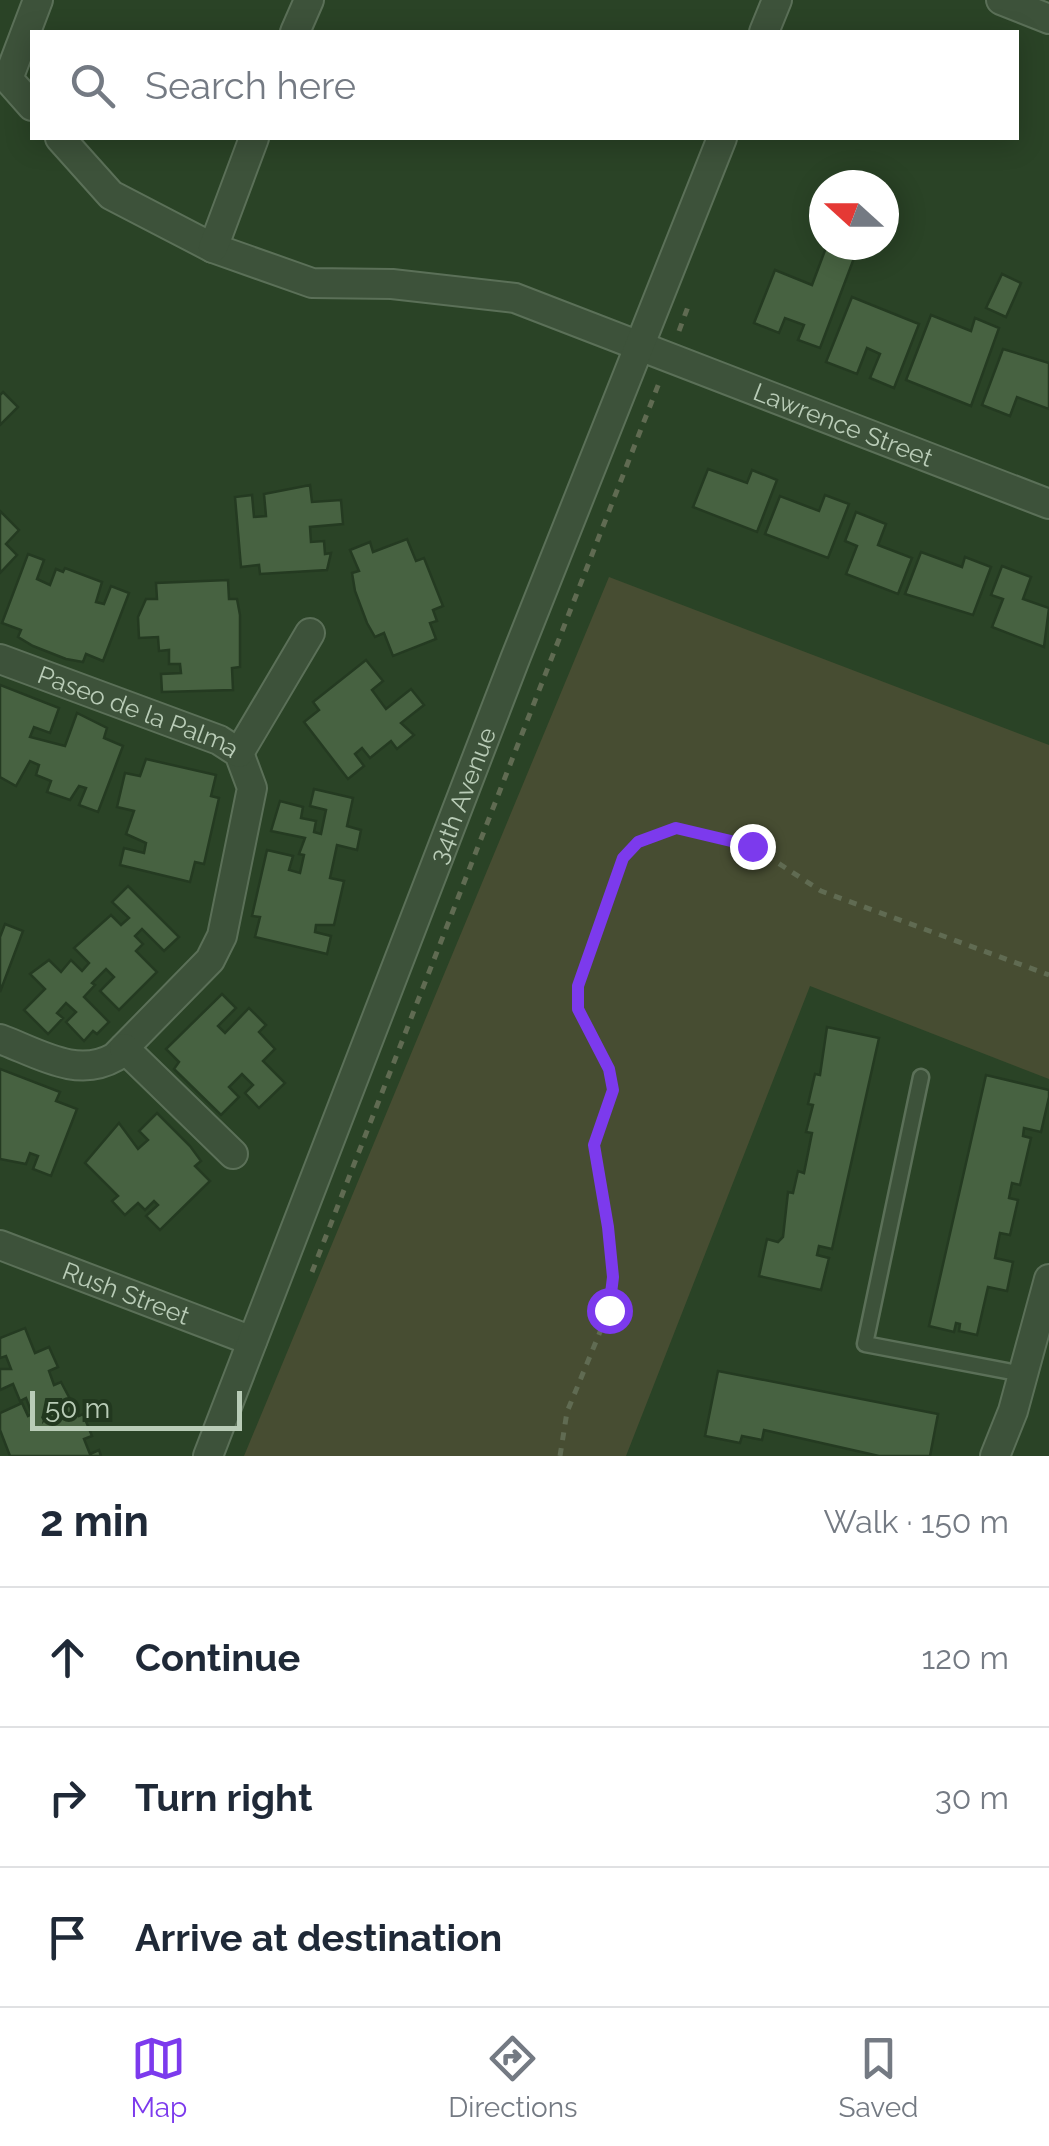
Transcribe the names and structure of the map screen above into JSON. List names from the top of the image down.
{
  "streets": {
    "street": [
      "Lawrence Street",
      "Paseo de la Palma",
      "34th Avenue",
      "Rush Street"
    ]
  },
  "crossings": [
    ["Lawrence Street", "34th Avenue"],
    ["34th Avenue", "Rush Street"]
  ],
  "scale_bar": "50 m",
  "north": "left",
  "page": {
    "search": "Search here",
    "scale": "50 m",
    "heading": ["2 min", "Walk · 150 m"],
    "list": [
      ["Continue", "120 m"],
      ["Turn right", "30 m"],
      "Arrive at destination"
    ],
    "nav": ["Map", "Directions", "Saved"]
  }
}
